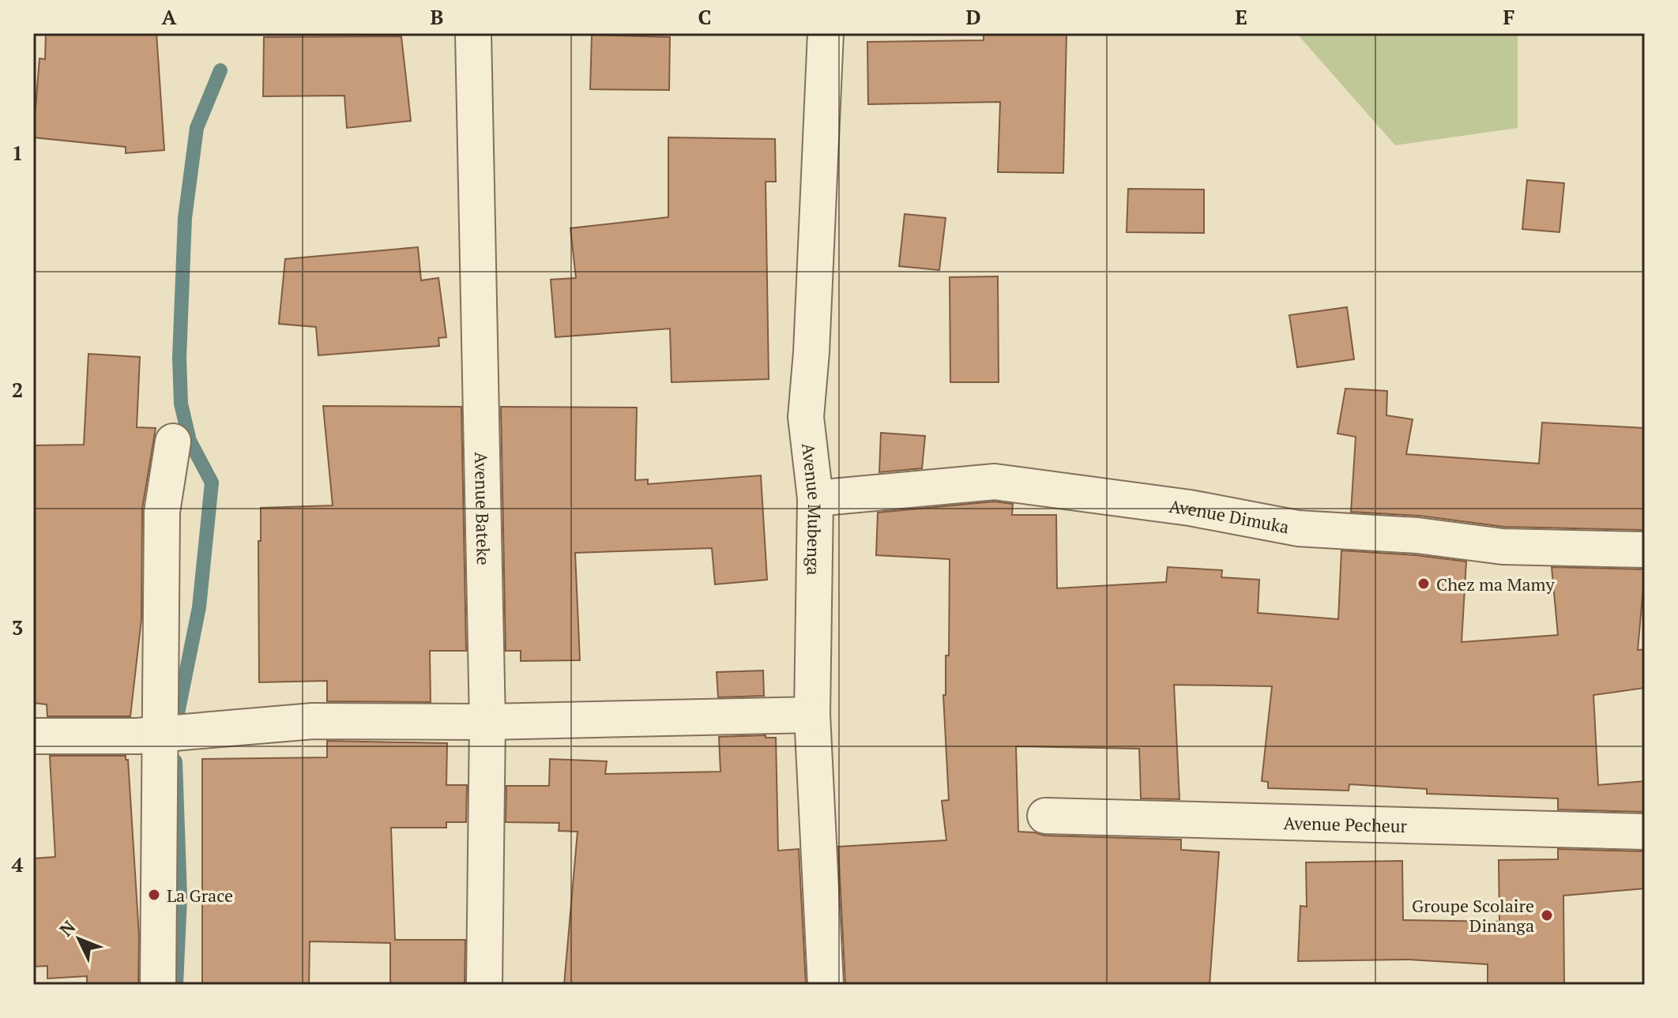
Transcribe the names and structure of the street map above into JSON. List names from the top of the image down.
{
  "streets": {
    "street": [
      "Avenue Bateke",
      "Avenue Mubenga",
      "Avenue Dimuka",
      "Avenue Pecheur"
    ]
  },
  "crossings": [
    ["Avenue Mubenga", "Avenue Dimuka"]
  ],
  "places": ["Chez ma Mamy", "La Grace", "Groupe Scolaire Dinanga"],
  "north": "top left",
  "grid": {
    "columns": [
      "A",
      "B",
      "C",
      "D",
      "E",
      "F"
    ],
    "rows": [
      "1",
      "2",
      "3",
      "4"
    ]
  }
}
